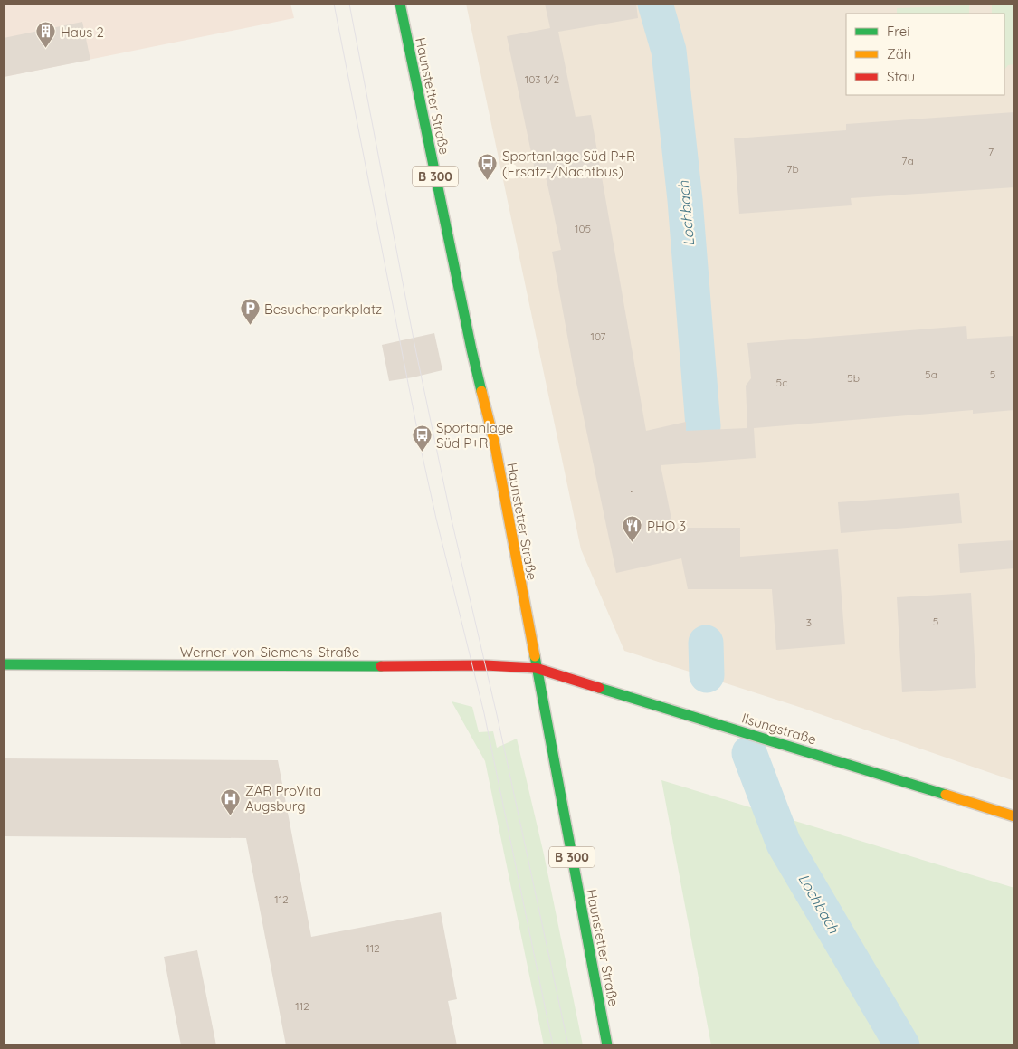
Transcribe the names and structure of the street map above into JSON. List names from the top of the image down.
{
  "streets": {
    "main road": [
      "Haunstetter Straße",
      "B 300",
      "Werner-von-Siemens-Straße",
      "Ilsungstraße"
    ]
  },
  "crossings": [
    ["Haunstetter Straße", "Werner-von-Siemens-Straße"],
    ["Haunstetter Straße", "Ilsungstraße"],
    ["Werner-von-Siemens-Straße", "Ilsungstraße"]
  ],
  "water": ["Lochbach"],
  "places": {
    "building": ["Haus 2"],
    "bus stop": ["Sportanlage Süd P+R (Ersatz-/Nachtbus)", "Sportanlage Süd P+R"],
    "parking": ["Besucherparkplatz"],
    "restaurant": ["PHO 3"],
    "hospital": ["ZAR ProVita Augsburg"]
  },
  "house_numbers": [
    "103 1/2",
    "7",
    "7a",
    "7b",
    "105",
    "107",
    "5a",
    "5",
    "5b",
    "5c",
    "1",
    "5",
    "3",
    "112",
    "112",
    "112"
  ],
  "legend": ["Frei", "Zäh", "Stau"]
}
